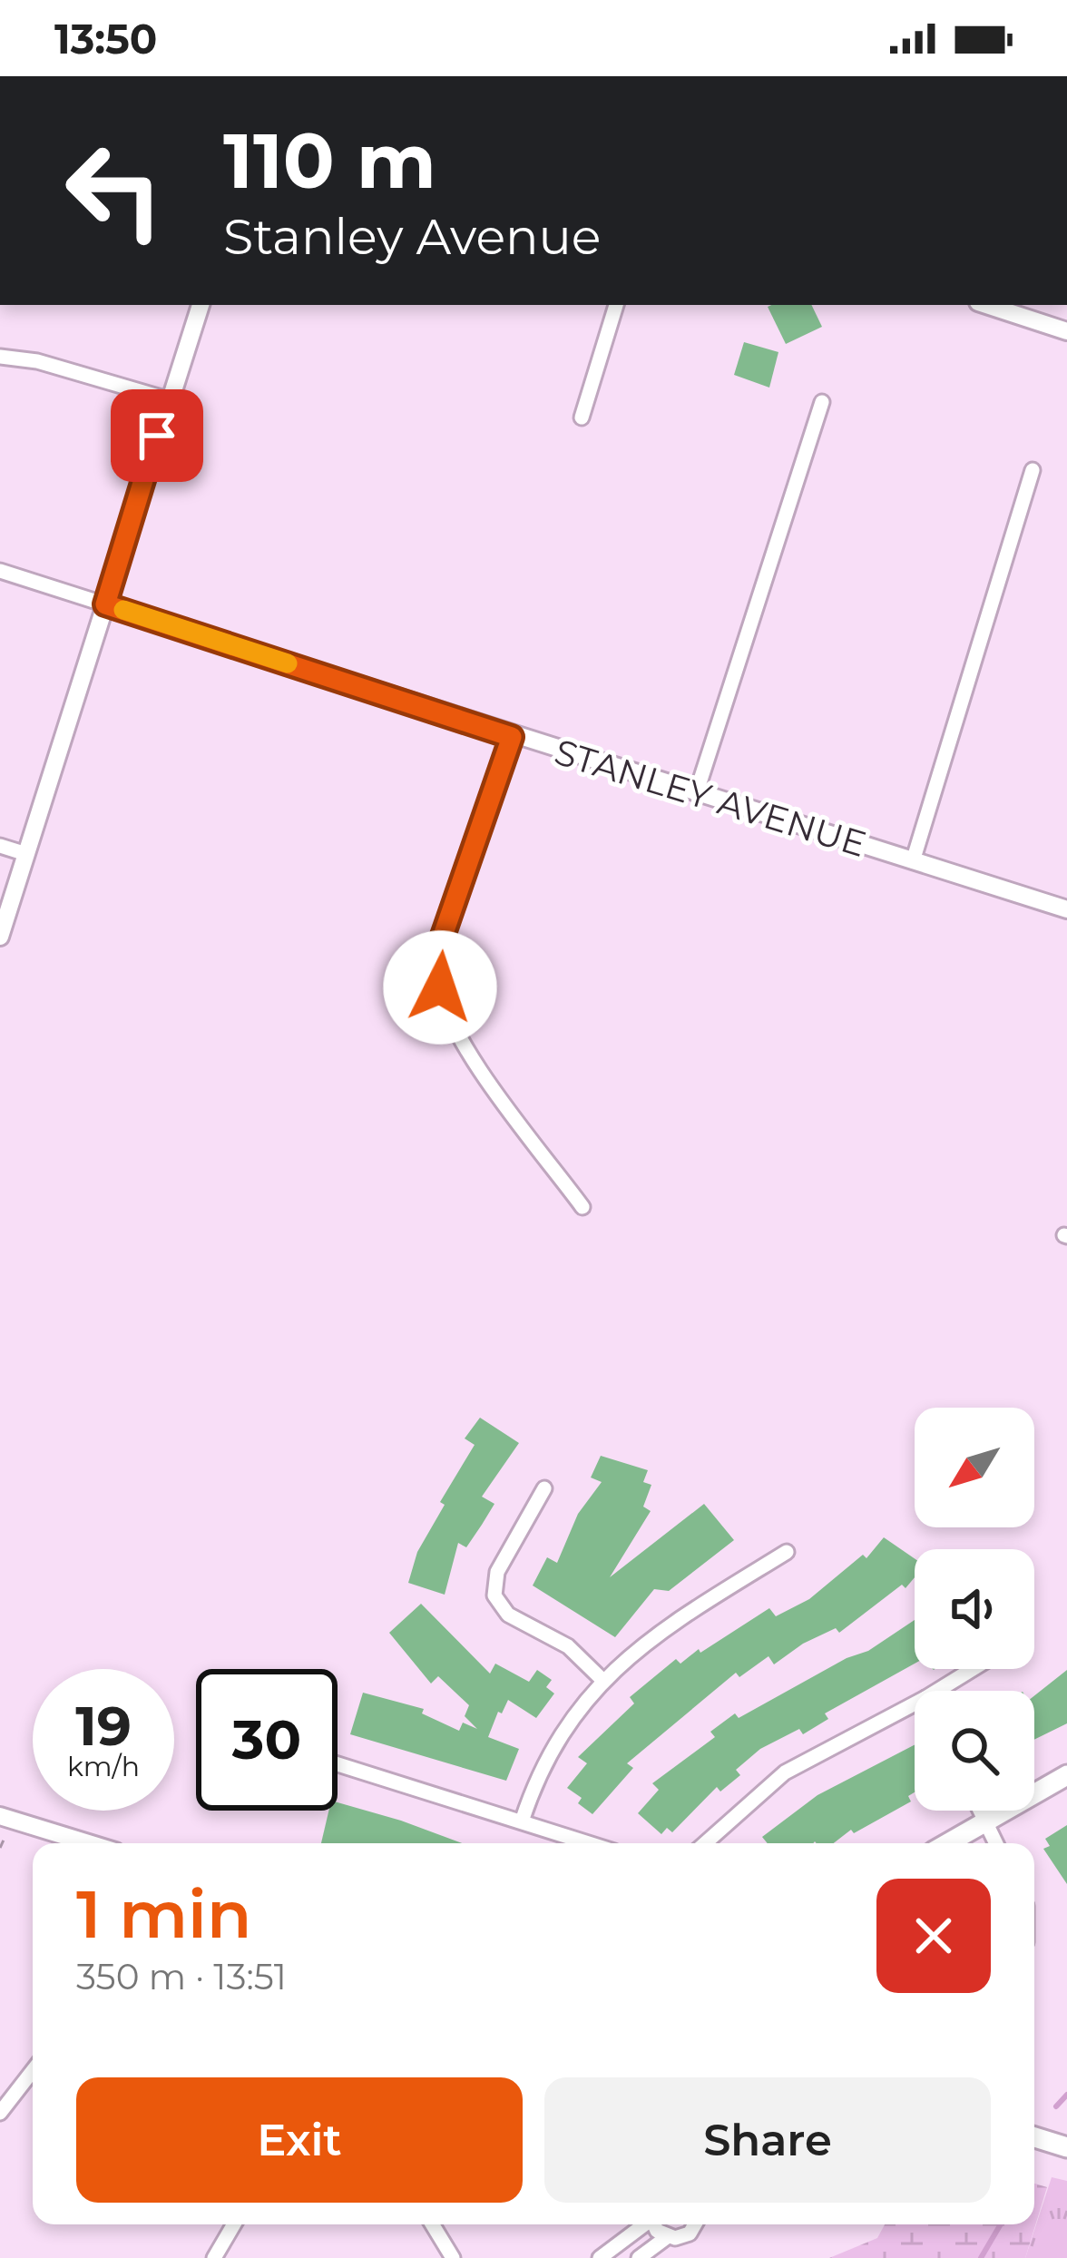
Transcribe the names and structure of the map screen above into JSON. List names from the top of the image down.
{
  "streets": {
    "street": ["STANLEY AVENUE"]
  },
  "north": "bottom left",
  "page": {
    "status": "13:50",
    "turn": ["110 m", "Stanley Avenue"],
    "speed": "19 km/h",
    "limit": "30",
    "heading": ["1 min", "350 m · 13:51"],
    "buttons": ["Exit", "Share"]
  }
}
